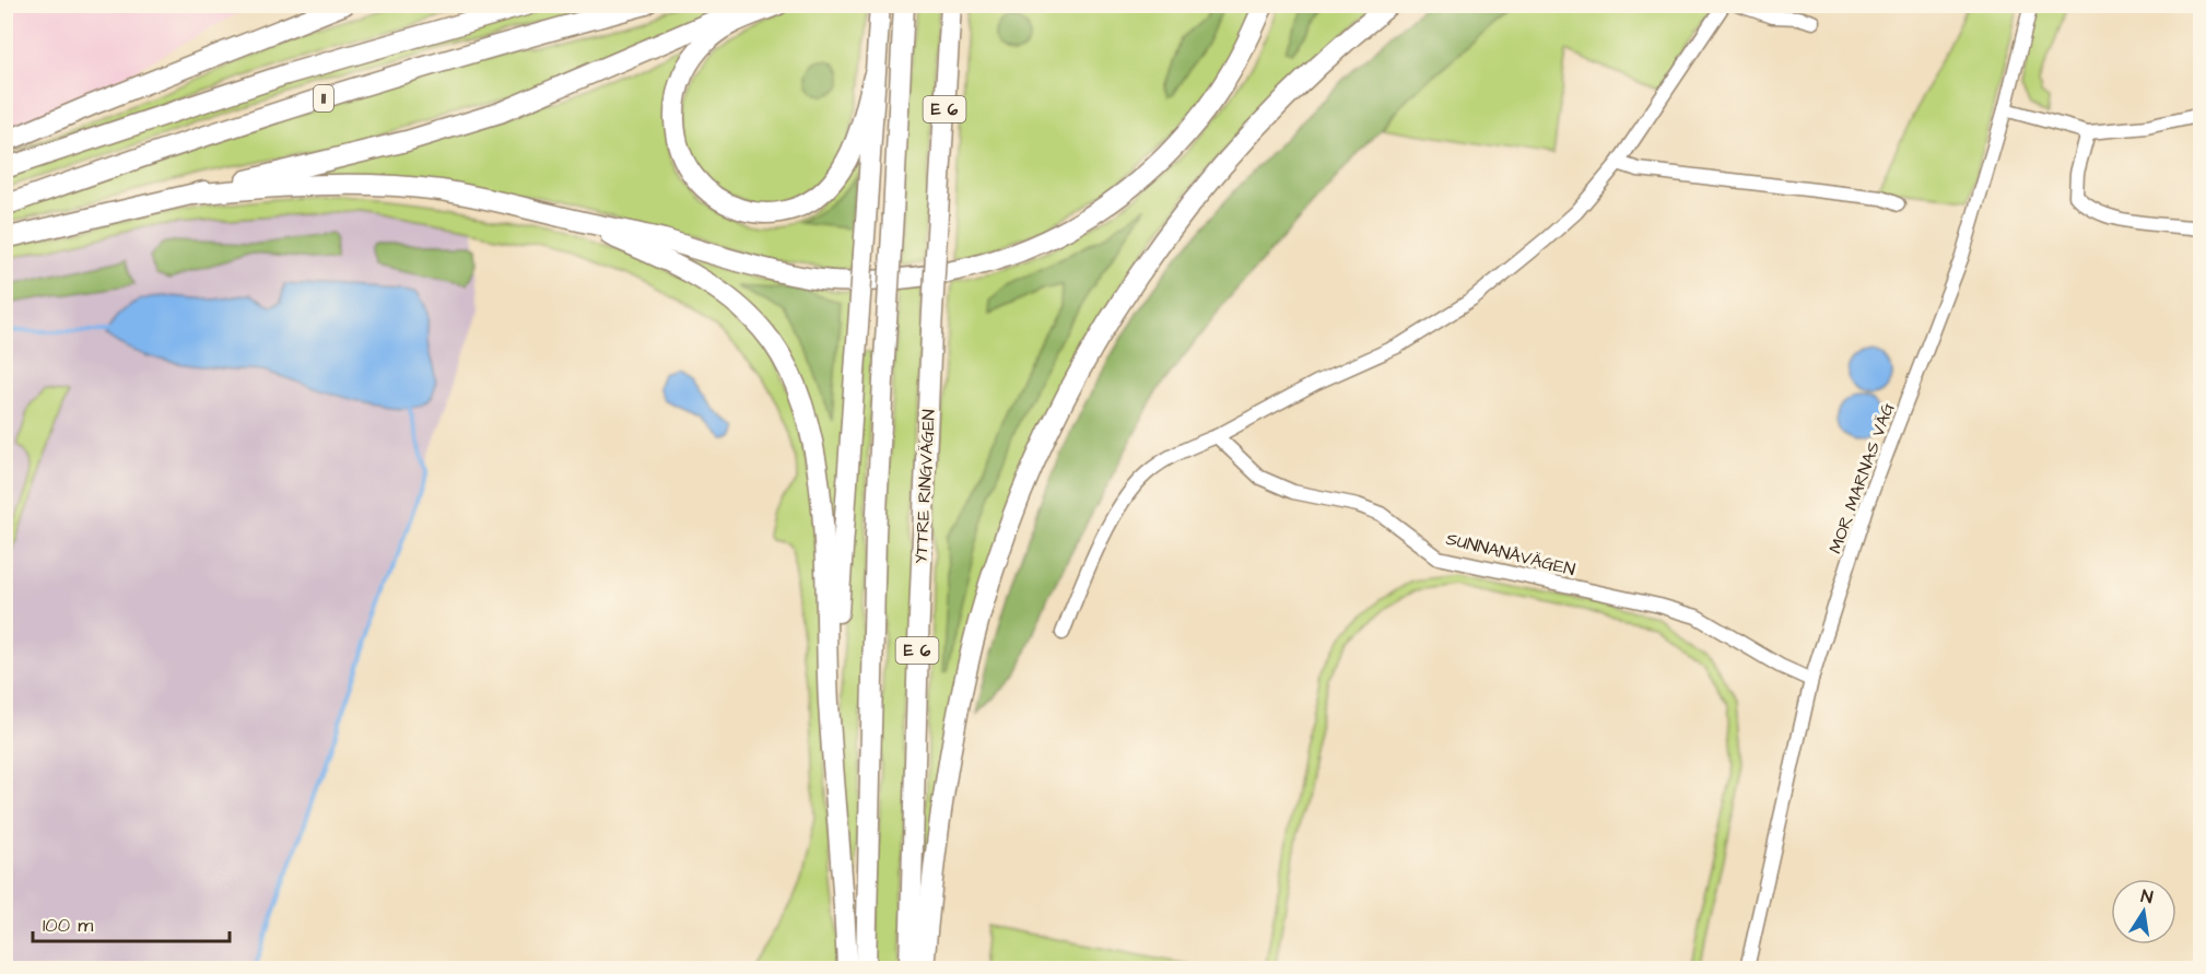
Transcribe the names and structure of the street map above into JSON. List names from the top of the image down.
{
  "streets": {
    "highway": ["11", "E 6", "YTTRE RINGVÄGEN"],
    "street": ["MOR MARNAS VÄG", "SUNNANÅVÄGEN"]
  },
  "crossings": [
    ["MOR MARNAS VÄG", "SUNNANÅVÄGEN"]
  ],
  "scale_bar": "100 m",
  "north": "top"
}
